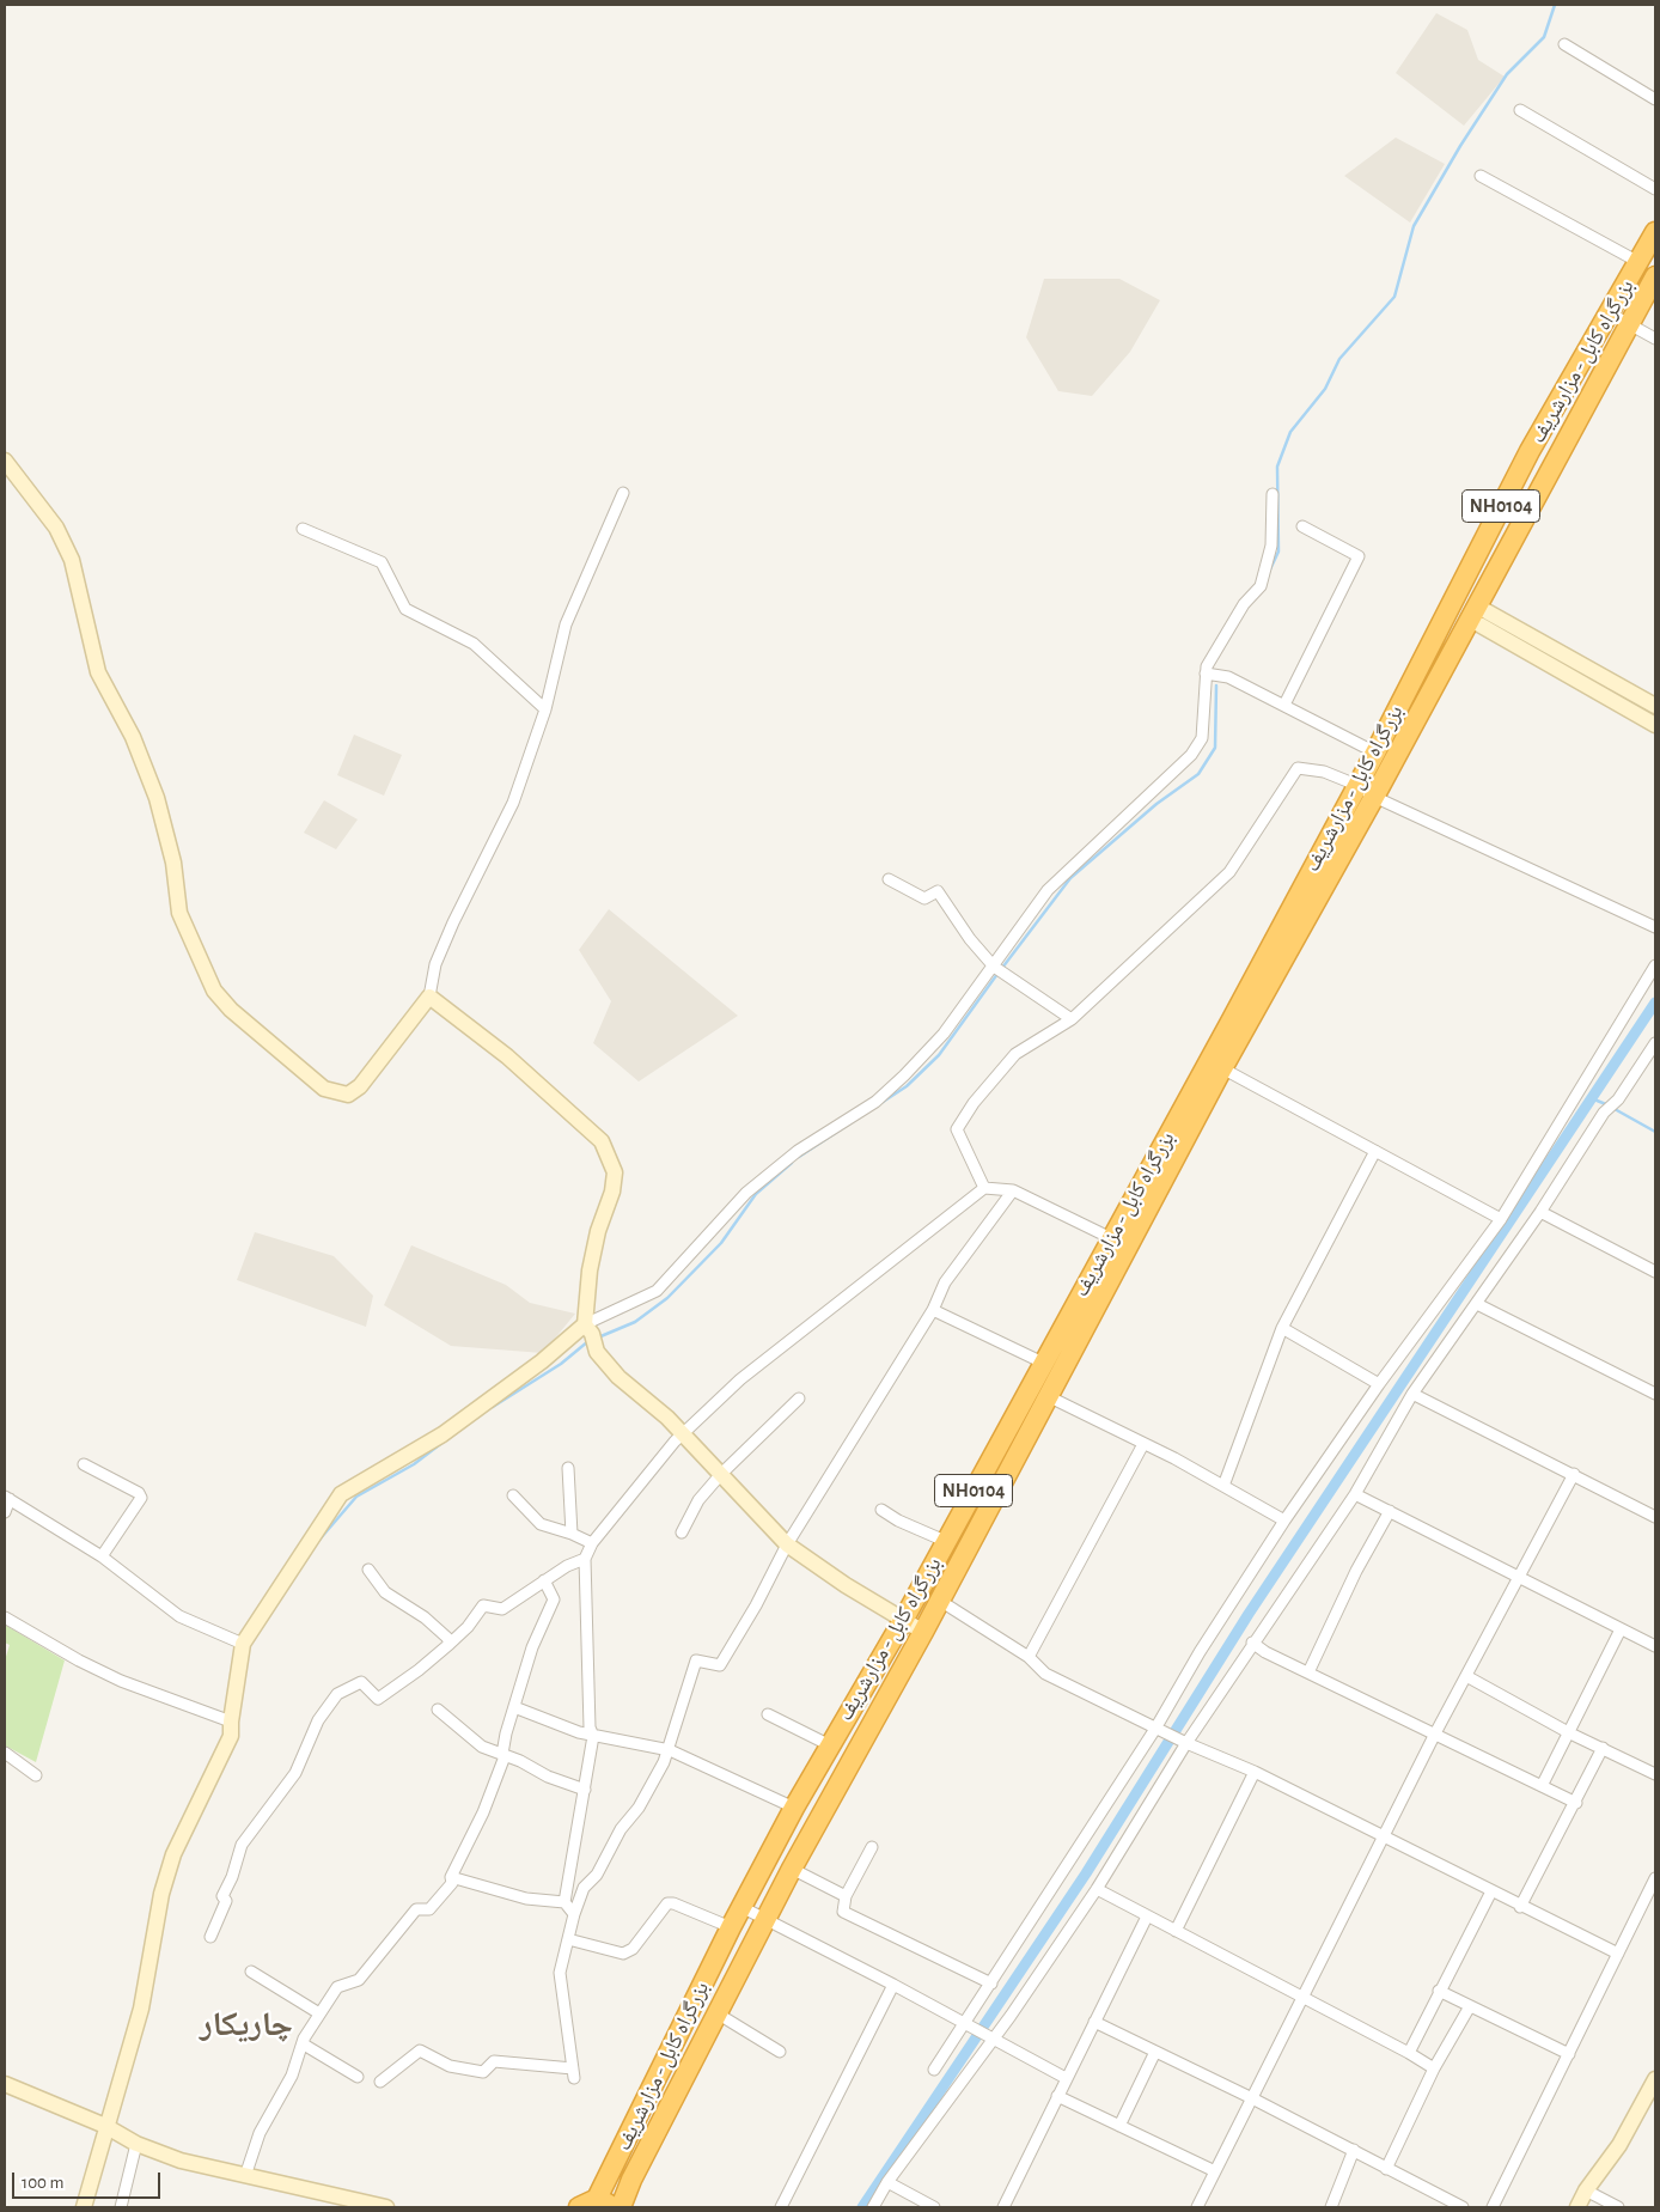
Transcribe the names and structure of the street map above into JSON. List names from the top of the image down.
{
  "streets": {
    "highway": ["بزرگراه کابل - مزارشریف", "NH0104"]
  },
  "crossings": [
    ["بزرگراه کابل - مزارشریف", "NH0104"]
  ],
  "districts": ["چاریکار"],
  "scale_bar": "100 m"
}
